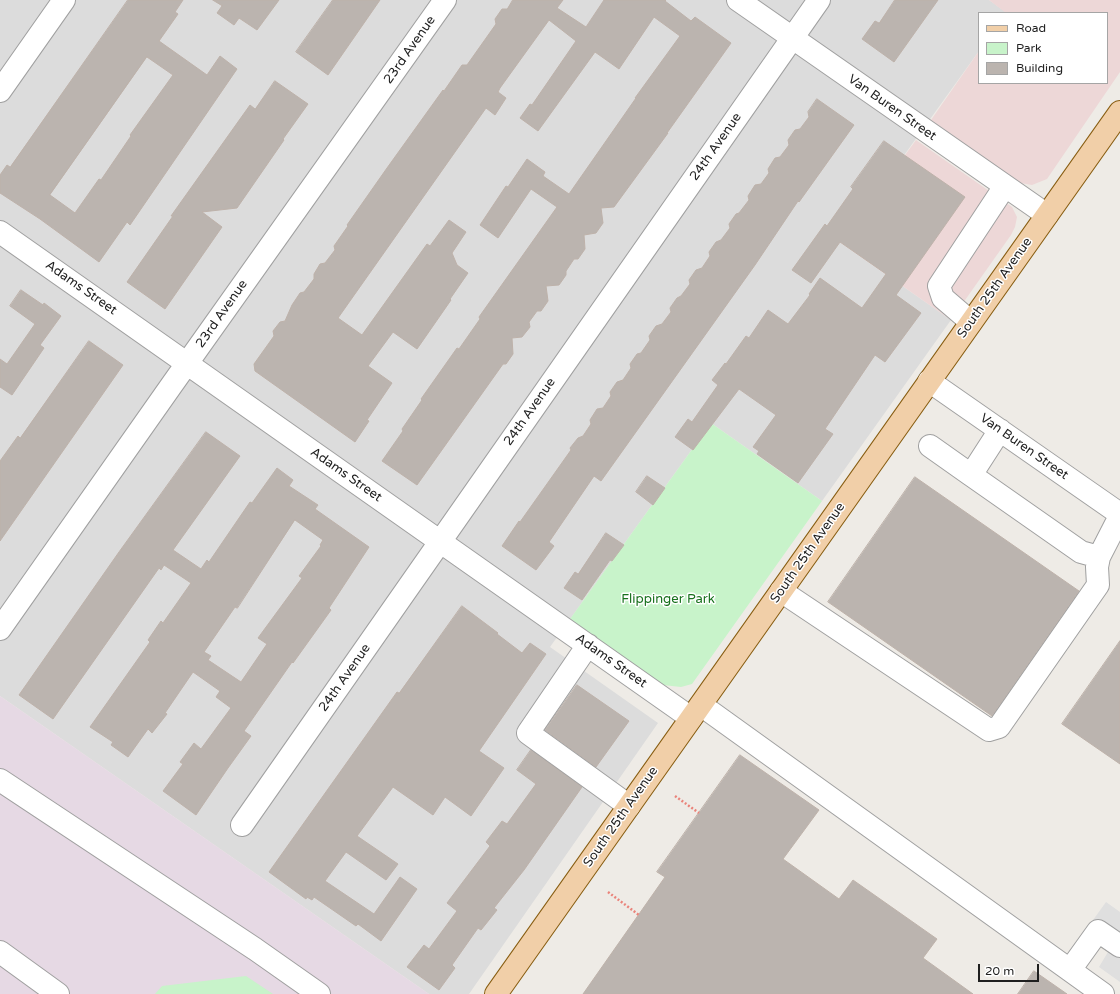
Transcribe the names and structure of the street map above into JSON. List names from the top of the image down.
{
  "streets": {
    "main road": ["South 25th Avenue"],
    "street": [
      "23rd Avenue",
      "Van Buren Street",
      "24th Avenue",
      "Adams Street"
    ]
  },
  "crossings": [
    ["23rd Avenue", "Adams Street"],
    ["Van Buren Street", "24th Avenue"],
    ["Van Buren Street", "South 25th Avenue"],
    ["24th Avenue", "Adams Street"],
    ["Adams Street", "South 25th Avenue"]
  ],
  "parks": ["Flippinger Park"],
  "legend": ["Road", "Park", "Building"],
  "scale_bar": "20 m"
}
